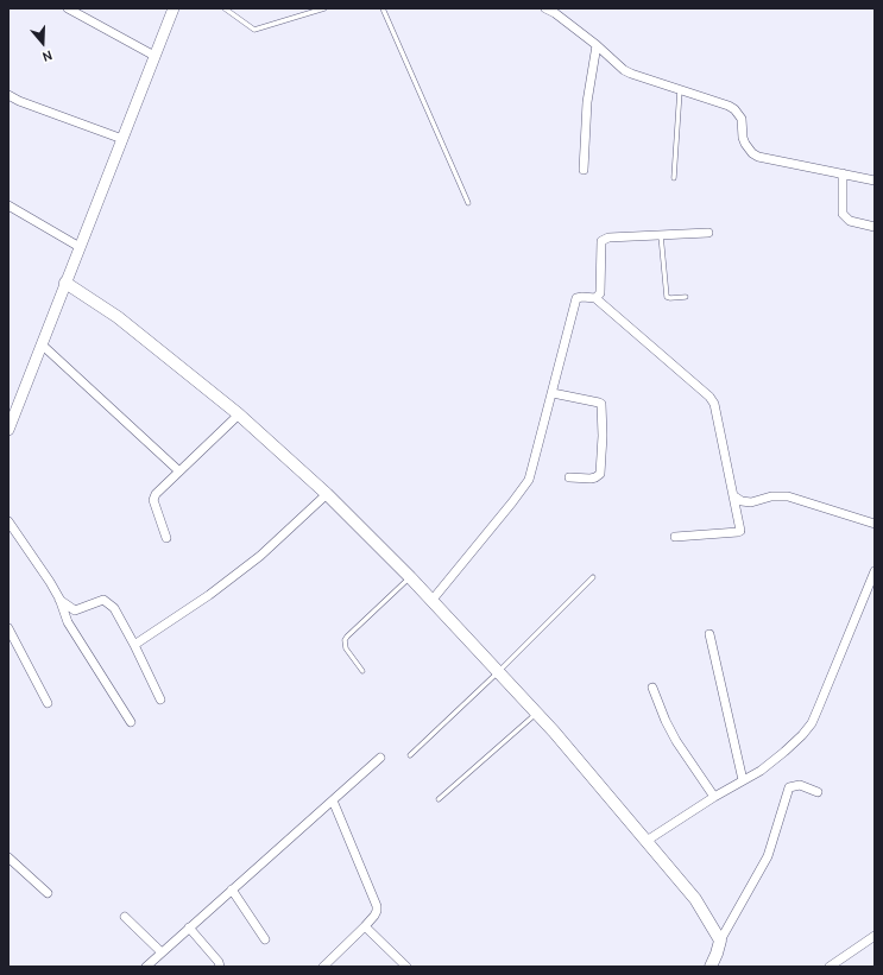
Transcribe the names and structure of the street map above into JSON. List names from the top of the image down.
{
  "north": "bottom"
}
